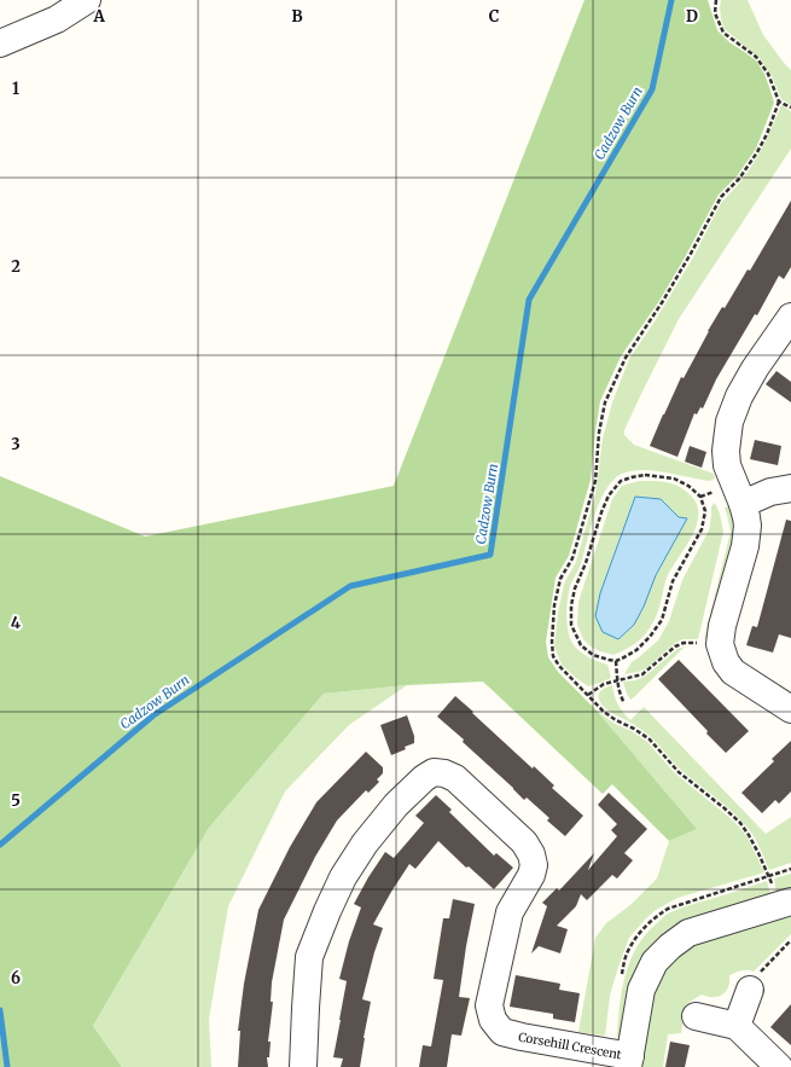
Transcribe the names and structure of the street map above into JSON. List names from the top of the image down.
{
  "streets": {
    "street": ["Corsehill Crescent"]
  },
  "water": ["Cadzow Burn"],
  "grid": {
    "columns": [
      "A",
      "B",
      "C",
      "D"
    ],
    "rows": [
      "1",
      "2",
      "3",
      "4",
      "5",
      "6"
    ]
  }
}
